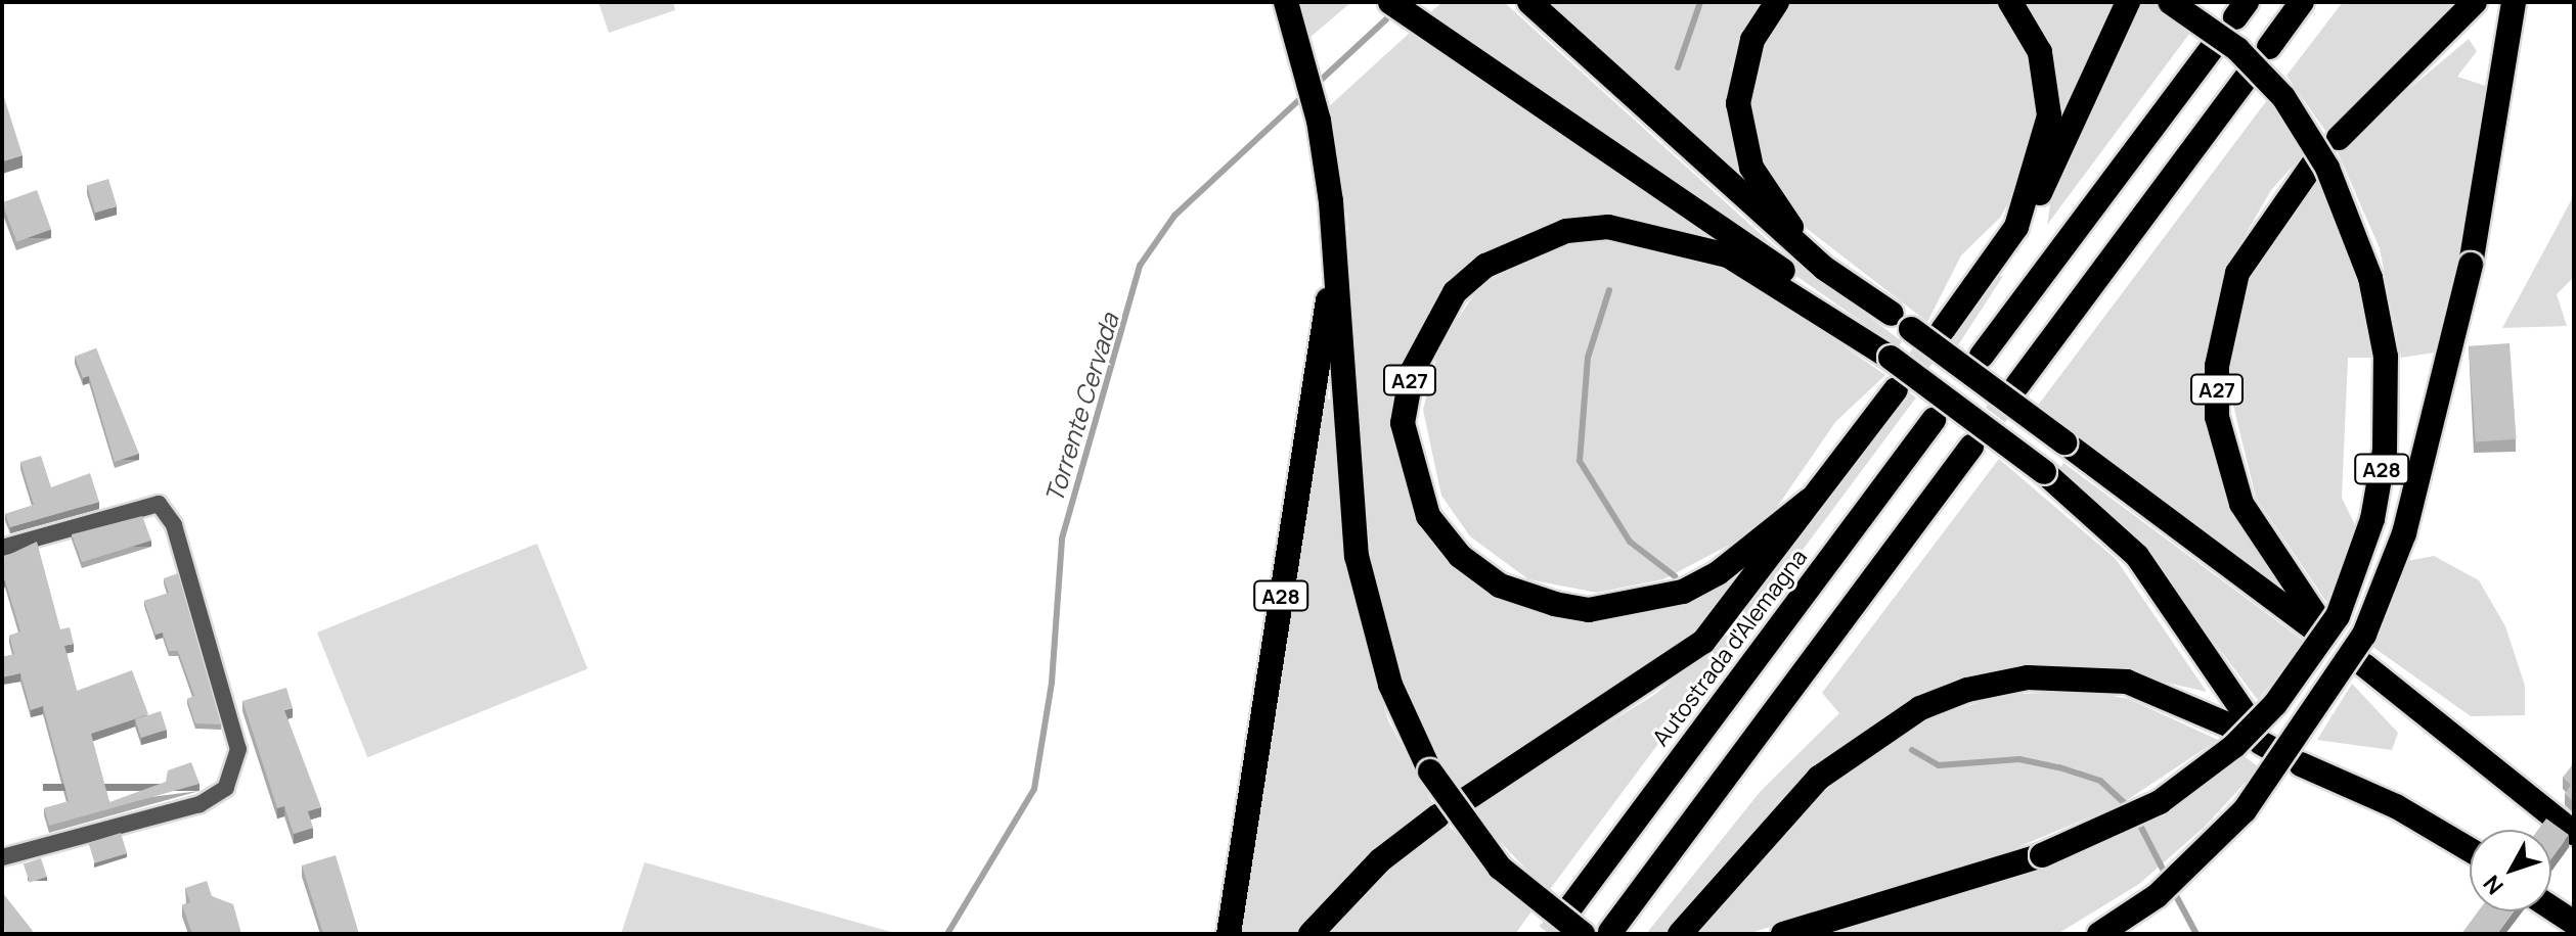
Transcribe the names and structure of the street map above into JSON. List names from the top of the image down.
{
  "streets": {
    "highway": ["A27", "A28", "Autostrada d'Alemagna"]
  },
  "water": ["Torrente Cervada"],
  "north": "bottom left"
}
